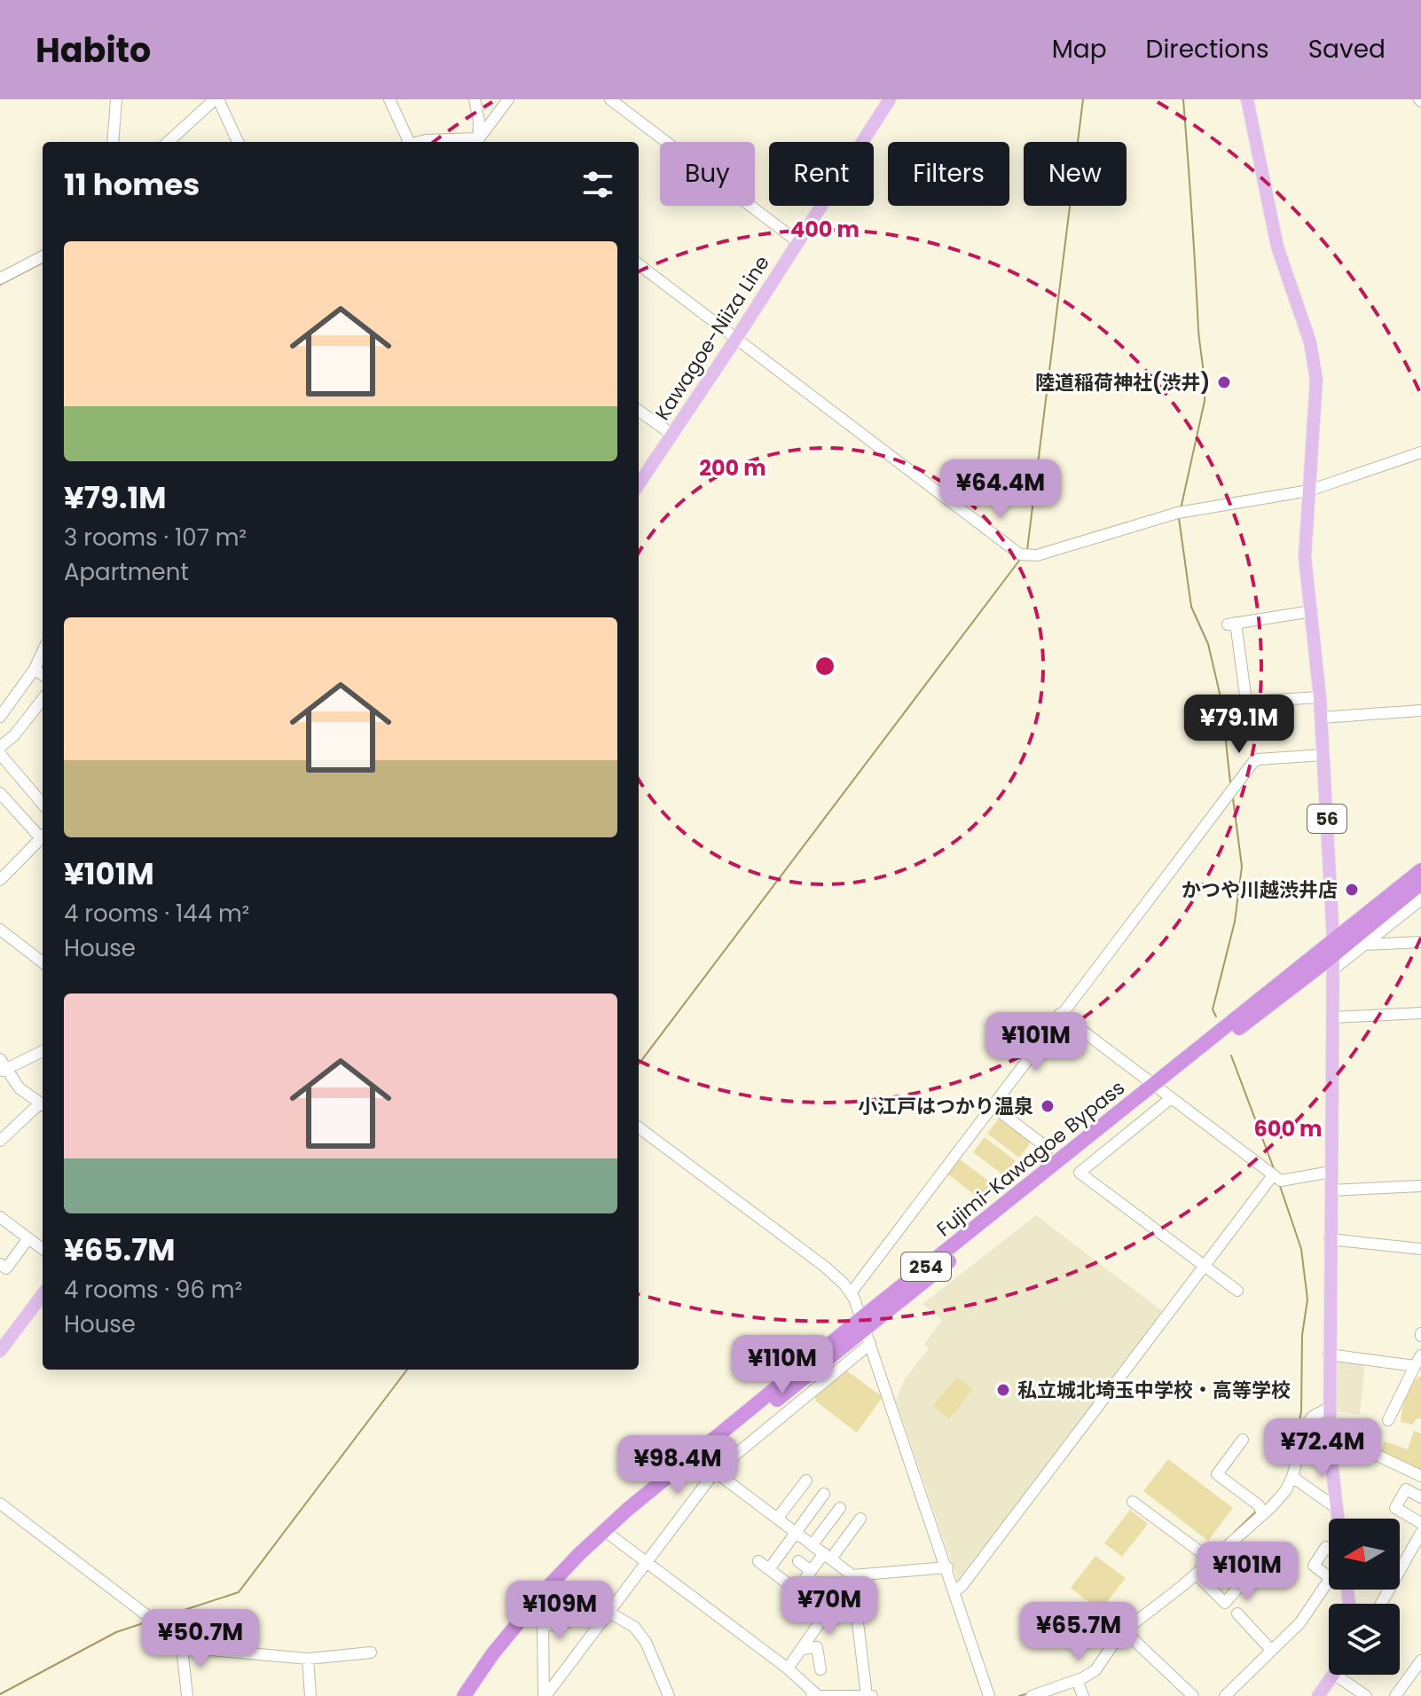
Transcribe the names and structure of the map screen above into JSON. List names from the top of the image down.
{
  "streets": {
    "highway": ["Fujimi-Kawagoe Bypass", "254"],
    "main road": ["Kawagoe-Niiza Line", "56"]
  },
  "crossings": [
    ["56", "Fujimi-Kawagoe Bypass"]
  ],
  "places": [
    "陸道稲荷神社(渋井)",
    "かつや川越渋井店",
    "小江戸はつかり温泉",
    "私立城北埼玉中学校・高等学校"
  ],
  "north": "left",
  "page": {
    "header": "Habito",
    "nav": ["Map", "Directions", "Saved"],
    "chip": [
      "Buy",
      "Rent",
      "Filters",
      "New"
    ],
    "heading": "11 homes",
    "list": [
      {
        "name": "¥79.1M",
        "note": "3 rooms · 107 m² · Apartment"
      },
      {
        "name": "¥101M",
        "note": "4 rooms · 144 m² · House"
      },
      {
        "name": "¥65.7M",
        "note": "4 rooms · 96 m² · House"
      }
    ],
    "price": [
      "¥64.4M",
      "¥79.1M",
      "¥101M",
      "¥110M",
      "¥72.4M",
      "¥98.4M",
      "¥101M",
      "¥70M",
      "¥109M",
      "¥65.7M",
      "¥50.7M"
    ]
  },
  "rings": ["400 m", "200 m", "600 m"]
}
